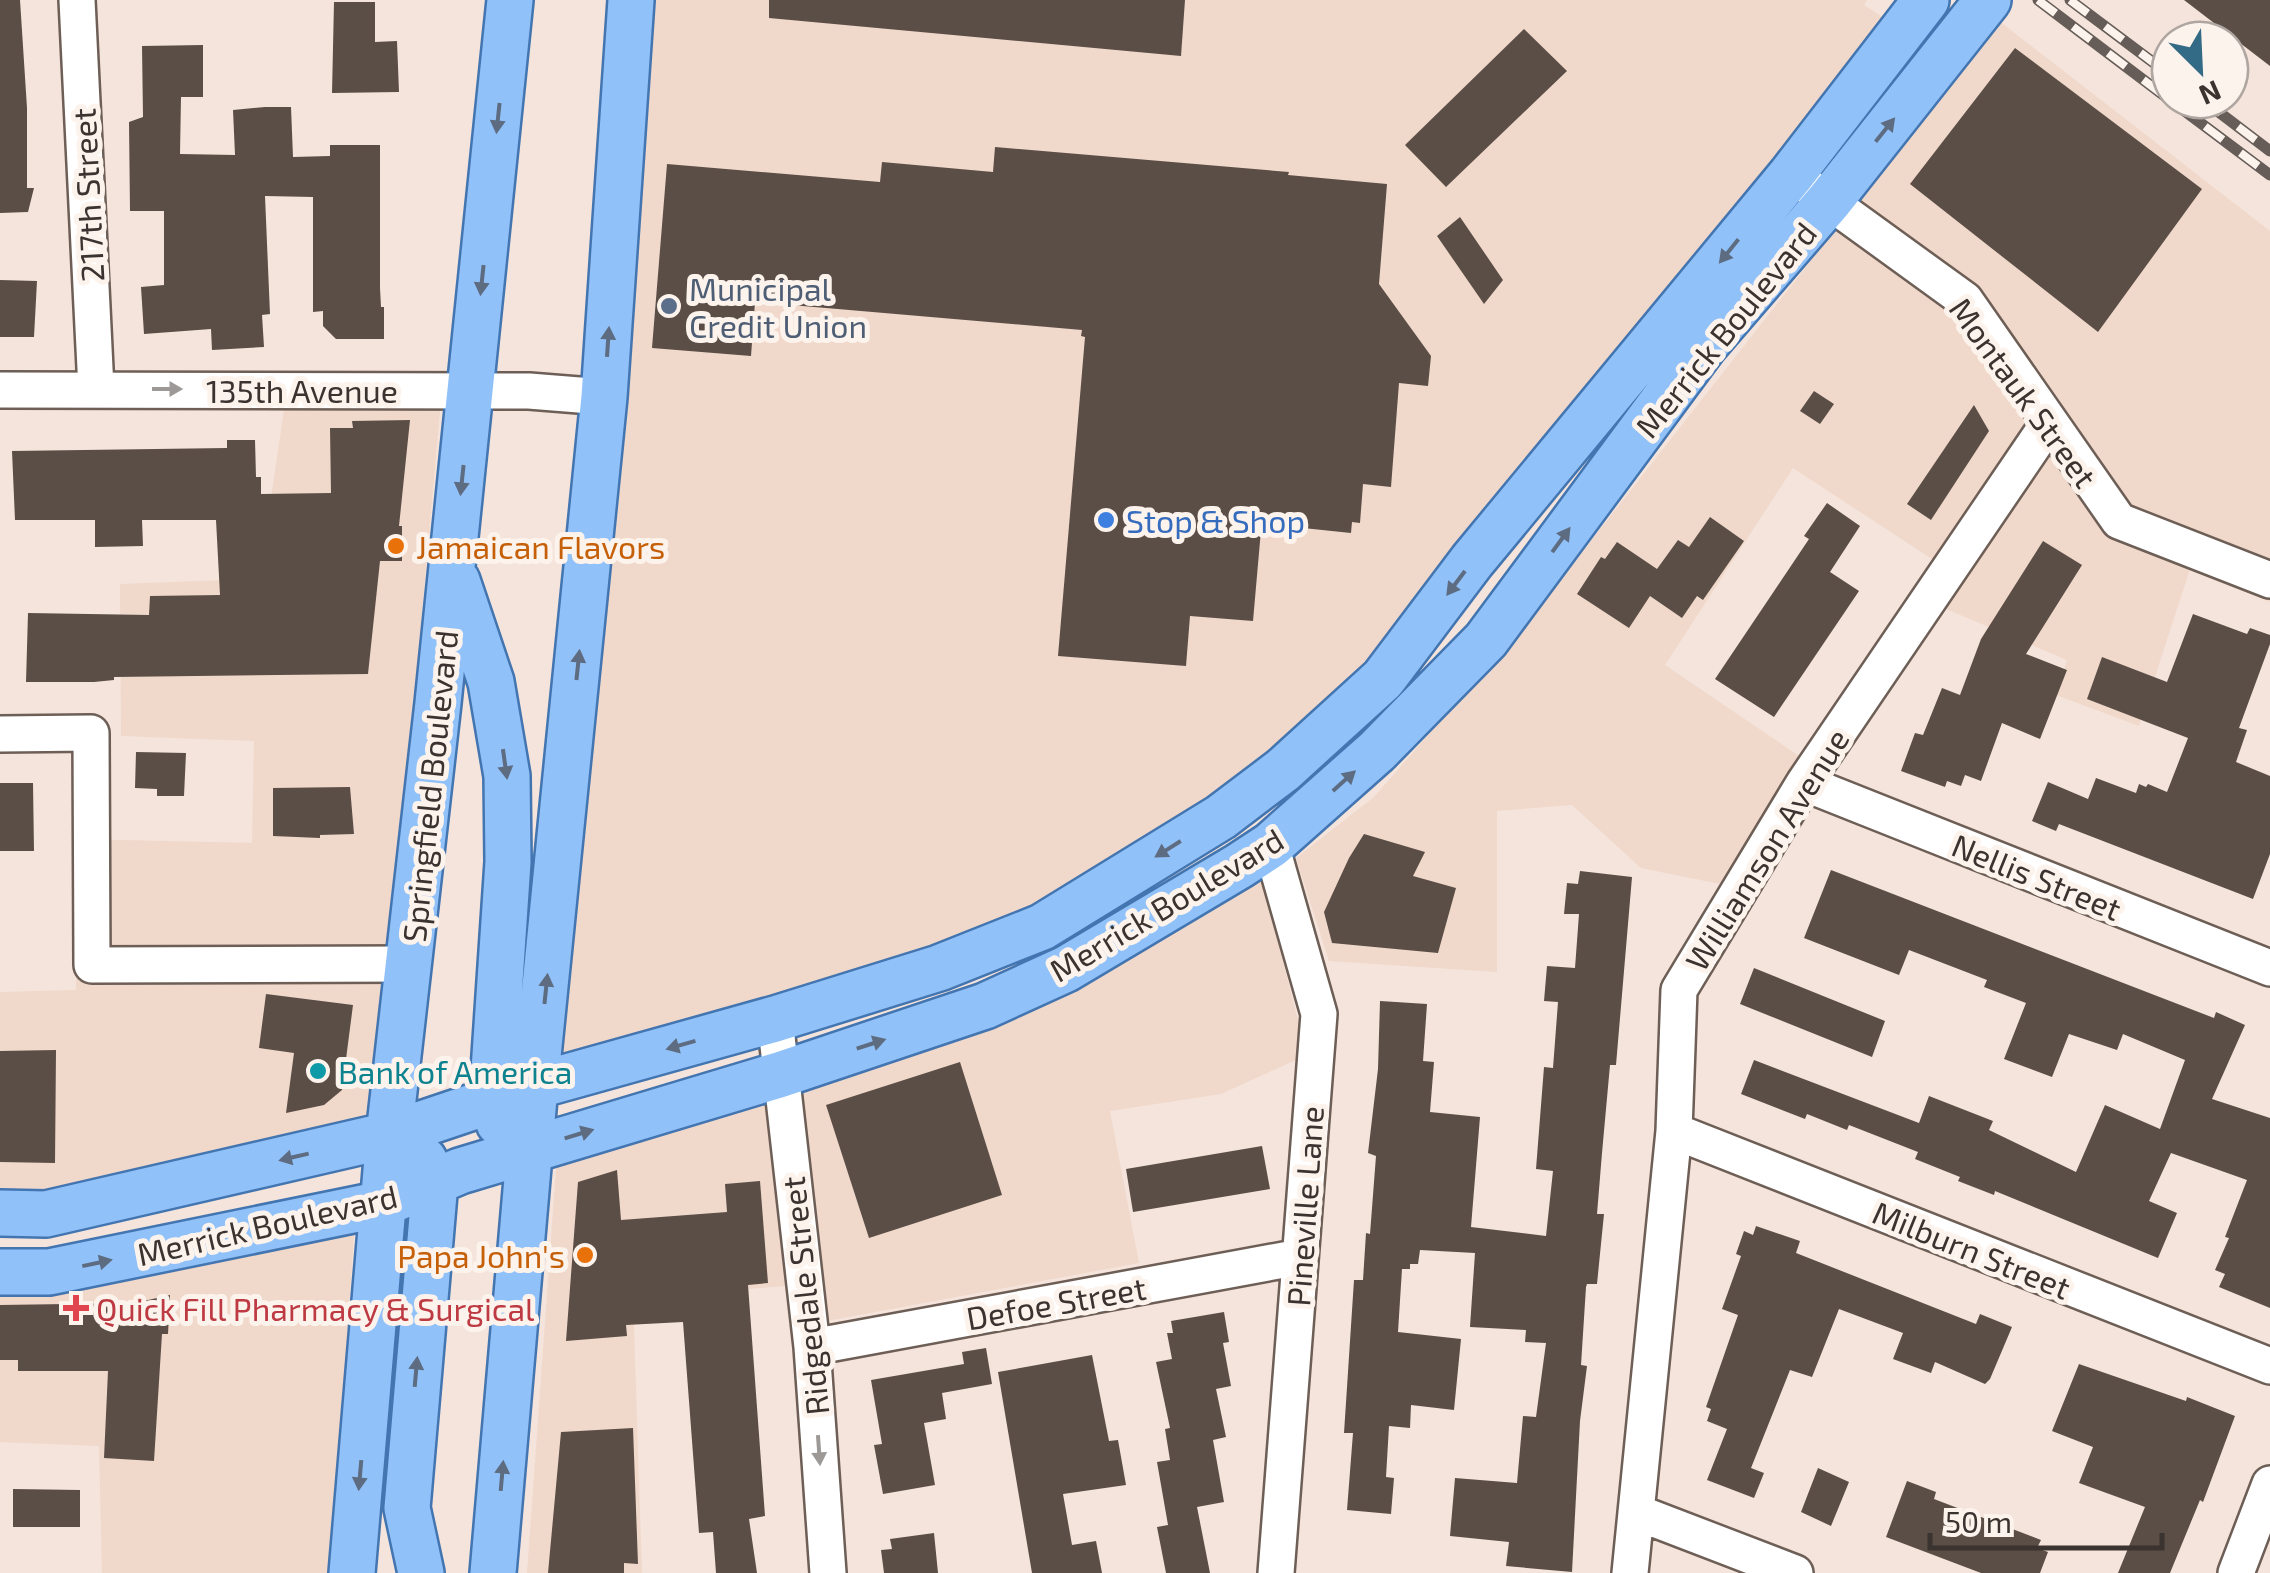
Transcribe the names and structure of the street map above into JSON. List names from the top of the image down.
{
  "streets": {
    "main road": ["Merrick Boulevard", "Springfield Boulevard"],
    "street": [
      "217th Street",
      "135th Avenue",
      "Montauk Street",
      "Williamson Avenue",
      "Nellis Street",
      "Pineville Lane",
      "Milburn Street",
      "Ridgedale Street",
      "Defoe Street"
    ]
  },
  "crossings": [
    ["217th Street", "135th Avenue"],
    ["Merrick Boulevard", "Montauk Street"],
    ["Merrick Boulevard", "Springfield Boulevard"],
    ["Merrick Boulevard", "Pineville Lane"],
    ["Merrick Boulevard", "Ridgedale Street"],
    ["135th Avenue", "Springfield Boulevard"],
    ["Montauk Street", "Williamson Avenue"],
    ["Williamson Avenue", "Nellis Street"],
    ["Williamson Avenue", "Milburn Street"],
    ["Pineville Lane", "Defoe Street"],
    ["Ridgedale Street", "Defoe Street"]
  ],
  "one_way": ["135th Avenue", "Ridgedale Street"],
  "places": {
    "other": [
      "Municipal Credit Union",
      "Stop & Shop",
      "Jamaican Flavors",
      "Bank of America",
      "Papa John's"
    ],
    "health": ["Quick Fill Pharmacy & Surgical"]
  },
  "scale_bar": "50 m",
  "north": "bottom right"
}
